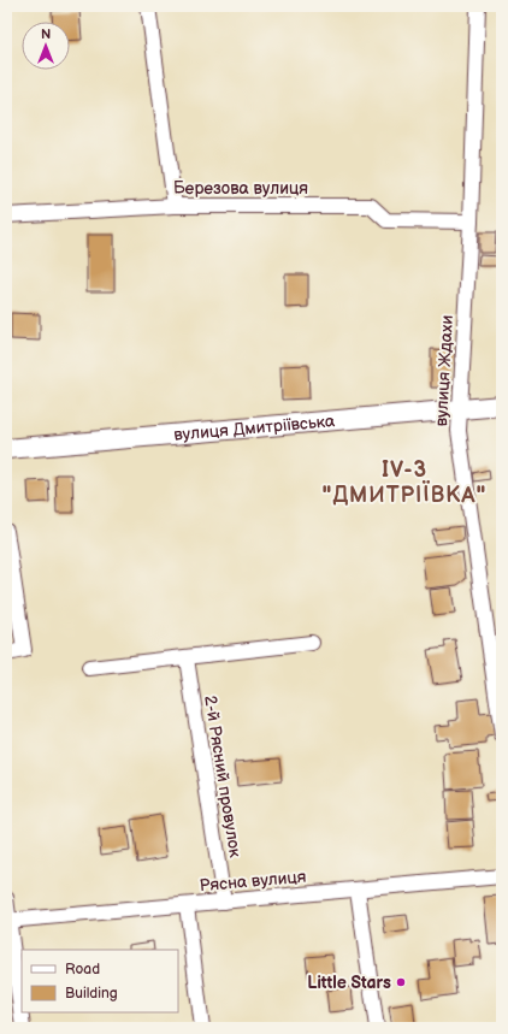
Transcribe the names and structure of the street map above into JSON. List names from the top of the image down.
{
  "streets": {
    "main road": ["вулиця Дмитріївська"],
    "street": [
      "Березова вулиця",
      "вулиця Ждахи",
      "2-й Рясний провулок",
      "Рясна вулиця"
    ]
  },
  "crossings": [
    ["Березова вулиця", "вулиця Ждахи"],
    ["вулиця Ждахи", "вулиця Дмитріївська"],
    ["2-й Рясний провулок", "Рясна вулиця"]
  ],
  "districts": ["IV-3 \"ДМИТРІЇВКА\""],
  "places": ["Little Stars"],
  "legend": ["Road", "Building"],
  "north": "top"
}
